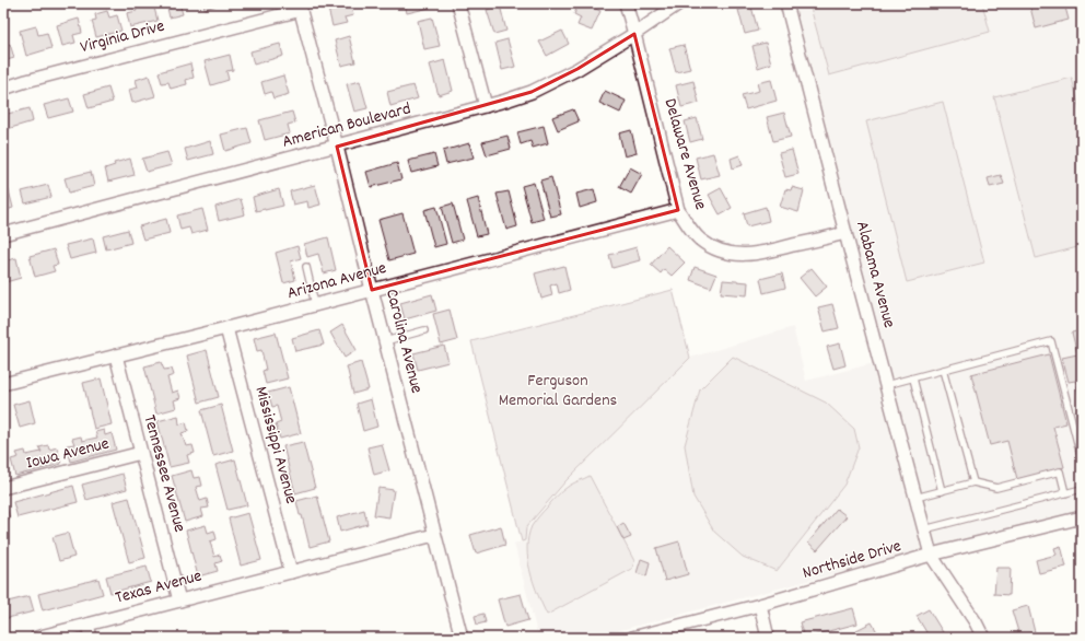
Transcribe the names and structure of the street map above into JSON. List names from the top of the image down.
{
  "streets": {
    "street": [
      "Virginia Drive",
      "American Boulevard",
      "Delaware Avenue",
      "Alabama Avenue",
      "Arizona Avenue",
      "Carolina Avenue",
      "Mississippi Avenue",
      "Iowa Avenue",
      "Tennessee Avenue",
      "Northside Drive",
      "Texas Avenue"
    ]
  },
  "crossings": [
    ["Virginia Drive", "Carolina Avenue"],
    ["American Boulevard", "Delaware Avenue"],
    ["American Boulevard", "Carolina Avenue"],
    ["Delaware Avenue", "Alabama Avenue"],
    ["Delaware Avenue", "Arizona Avenue"],
    ["Alabama Avenue", "Northside Drive"],
    ["Arizona Avenue", "Carolina Avenue"],
    ["Arizona Avenue", "Mississippi Avenue"],
    ["Arizona Avenue", "Tennessee Avenue"],
    ["Carolina Avenue", "Texas Avenue"],
    ["Mississippi Avenue", "Texas Avenue"],
    ["Iowa Avenue", "Tennessee Avenue"],
    ["Tennessee Avenue", "Texas Avenue"]
  ],
  "parks": ["Ferguson Memorial Gardens"]
}
